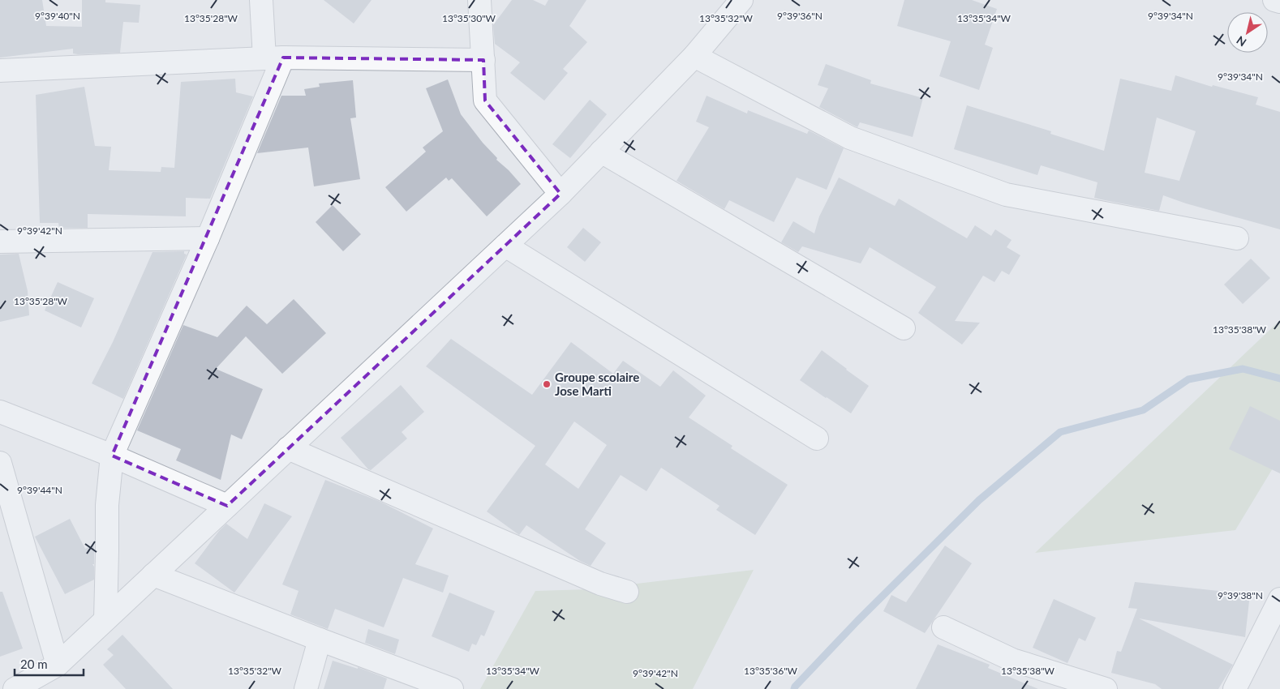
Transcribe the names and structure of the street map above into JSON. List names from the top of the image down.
{
  "places": ["Groupe scolaire Jose Marti"],
  "scale_bar": "20 m",
  "north": "bottom left",
  "coordinates": [
    "9°39'36\"N",
    "9°39'40\"N",
    "9°39'34\"N",
    "13°35'28\"W",
    "13°35'30\"W",
    "13°35'32\"W",
    "13°35'34\"W",
    "9°39'42\"N",
    "13°35'38\"W",
    "9°39'44\"N",
    "9°39'38\"N",
    "13°35'36\"W"
  ]
}
